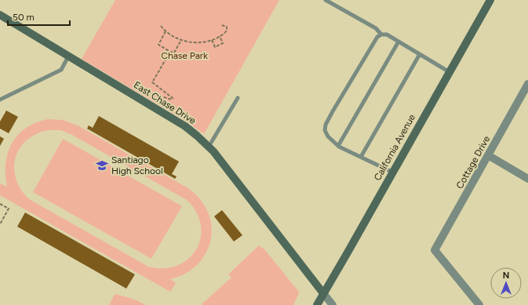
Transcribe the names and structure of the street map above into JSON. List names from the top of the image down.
{
  "streets": {
    "street": ["East Chase Drive", "California Avenue", "Cottage Drive"]
  },
  "crossings": [
    ["East Chase Drive", "California Avenue"]
  ],
  "parks": ["Chase Park"],
  "places": {
    "school or university": ["Santiago High School"]
  },
  "scale_bar": "50 m",
  "north": "top"
}
